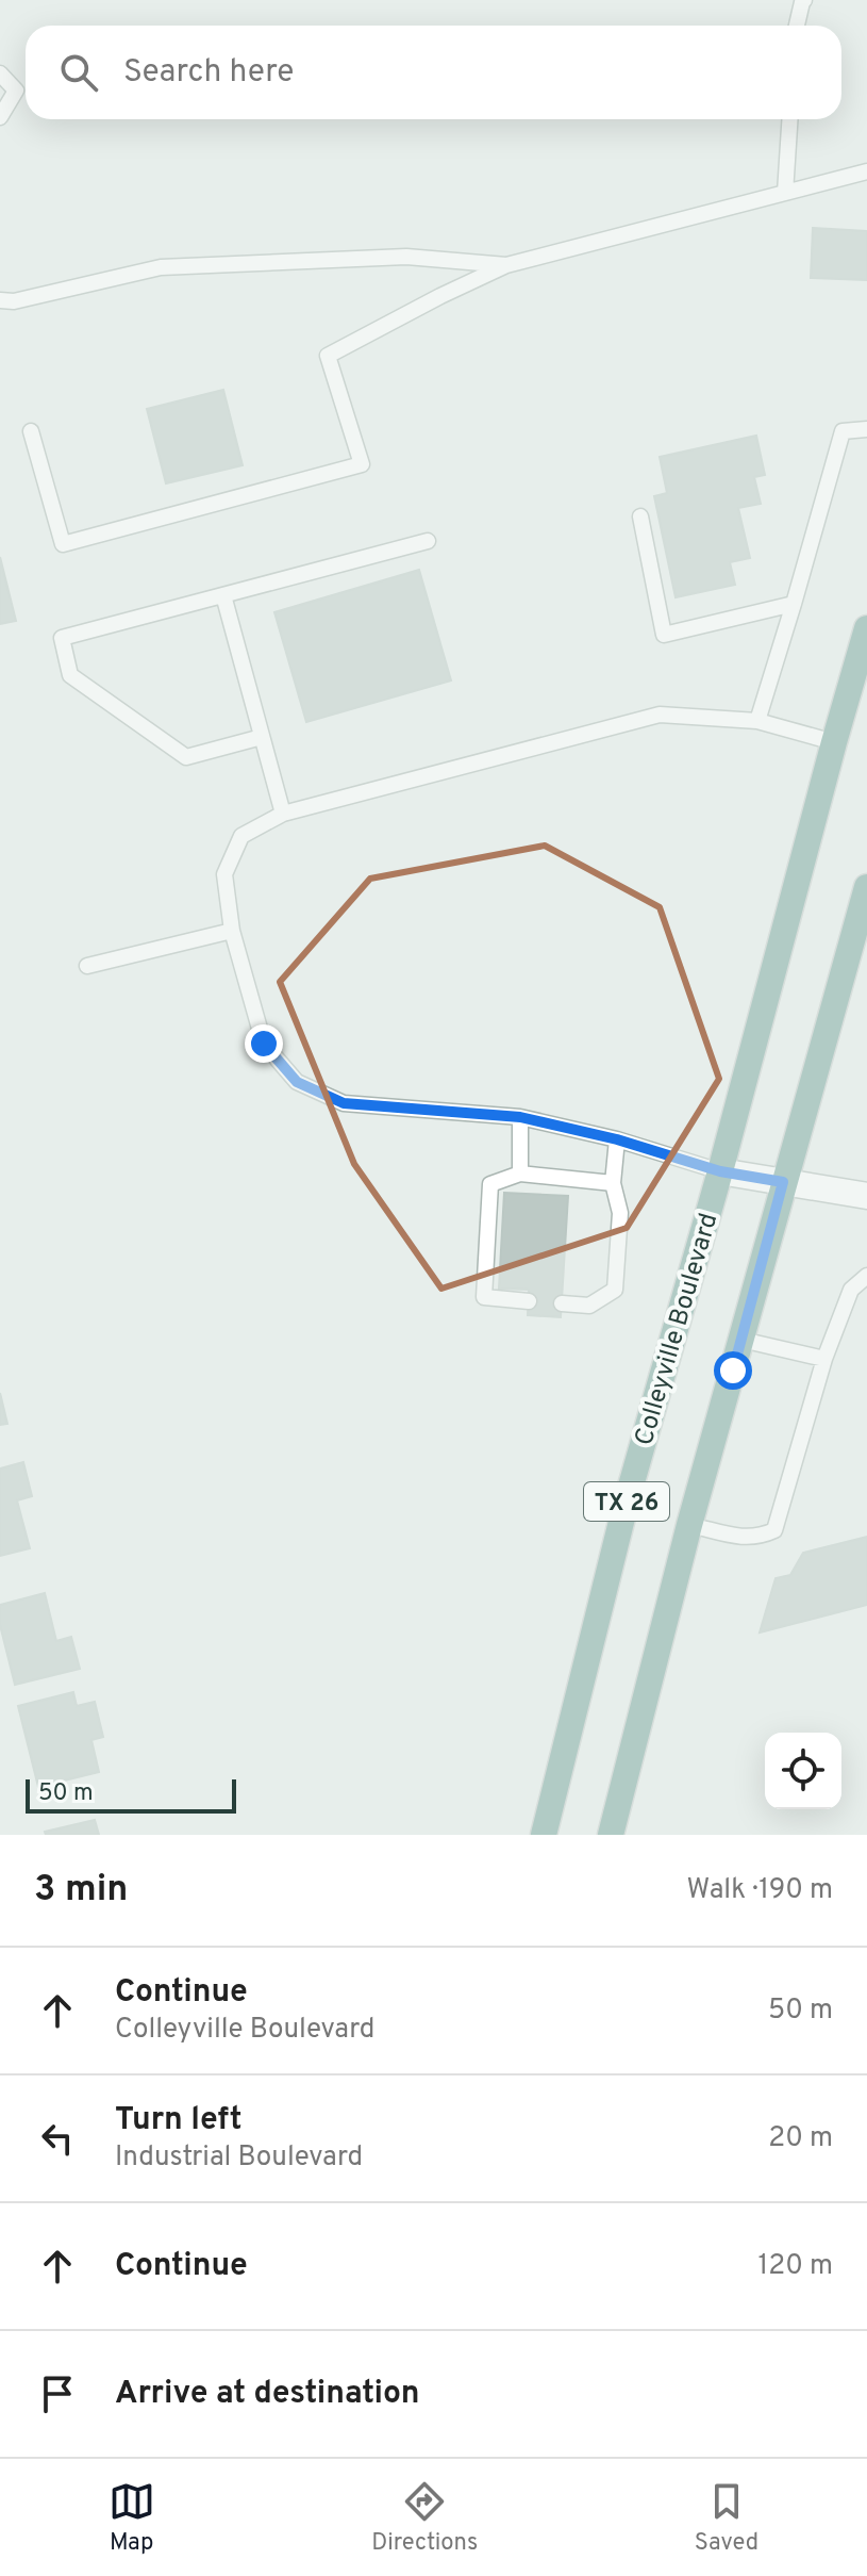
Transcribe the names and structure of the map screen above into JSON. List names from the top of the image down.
{
  "streets": {
    "main road": ["Colleyville Boulevard", "TX 26"]
  },
  "scale_bar": "50 m",
  "page": {
    "search": "Search here",
    "scale": "50 m",
    "heading": ["3 min", "Walk · 190 m"],
    "list": [
      ["Continue", "Colleyville Boulevard", "50 m"],
      ["Turn left", "Industrial Boulevard", "20 m"],
      ["Continue", "120 m"],
      "Arrive at destination"
    ],
    "nav": ["Map", "Directions", "Saved"]
  }
}
